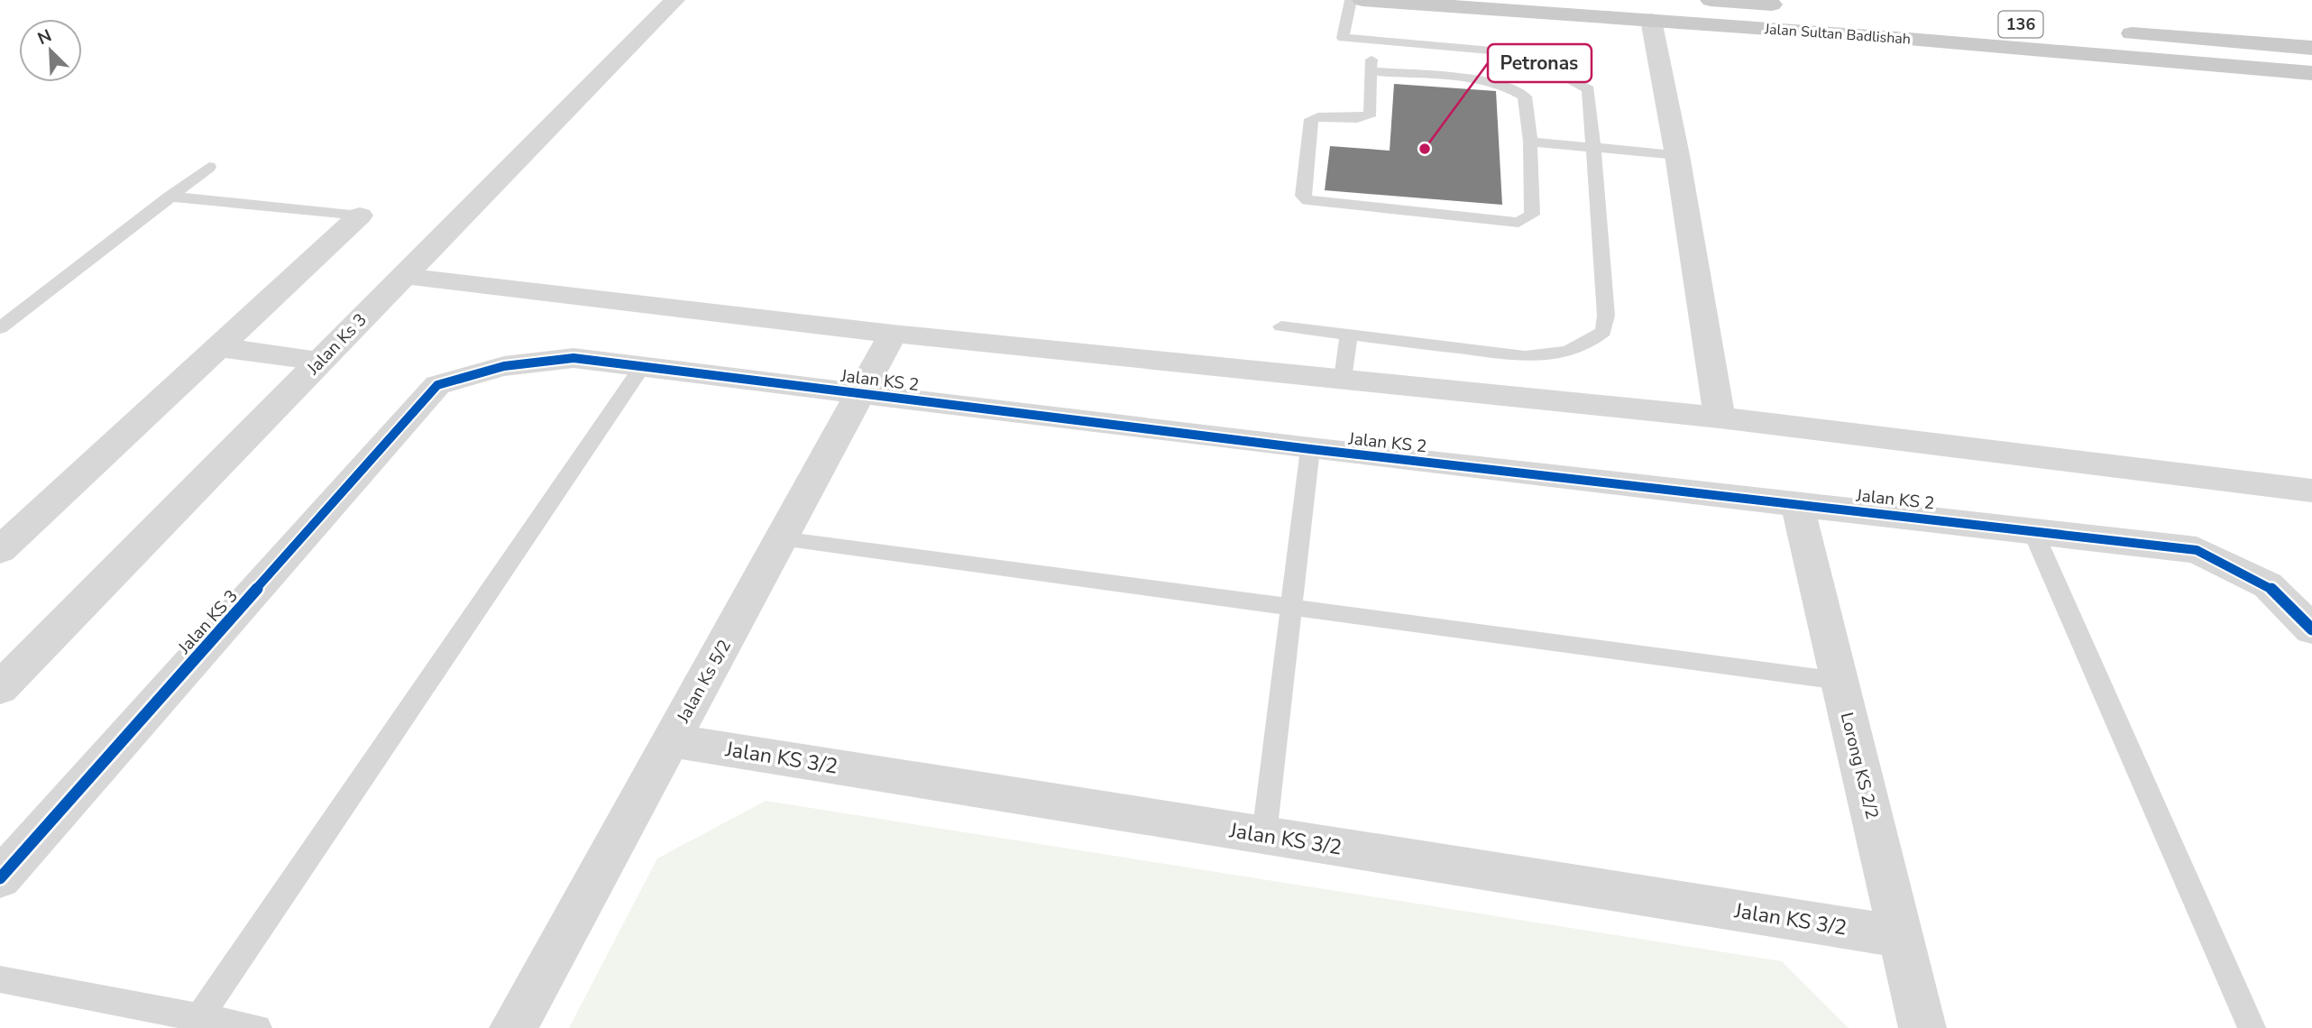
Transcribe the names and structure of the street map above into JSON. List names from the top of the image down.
{
  "streets": {
    "main road": ["136", "Jalan Sultan Badlishah"],
    "street": [
      "Jalan Ks 3",
      "Jalan KS 2",
      "Jalan KS 3",
      "Jalan Ks 5/2",
      "Jalan KS 3/2",
      "Lorong KS 2/2"
    ]
  },
  "crossings": [
    ["Jalan KS 2", "Jalan KS 3"],
    ["Jalan KS 2", "Jalan Ks 5/2"],
    ["Jalan KS 2", "Lorong KS 2/2"],
    ["Jalan Ks 5/2", "Jalan KS 3/2"],
    ["Jalan KS 3/2", "Lorong KS 2/2"]
  ],
  "places": ["Petronas"],
  "north": "top left"
}
